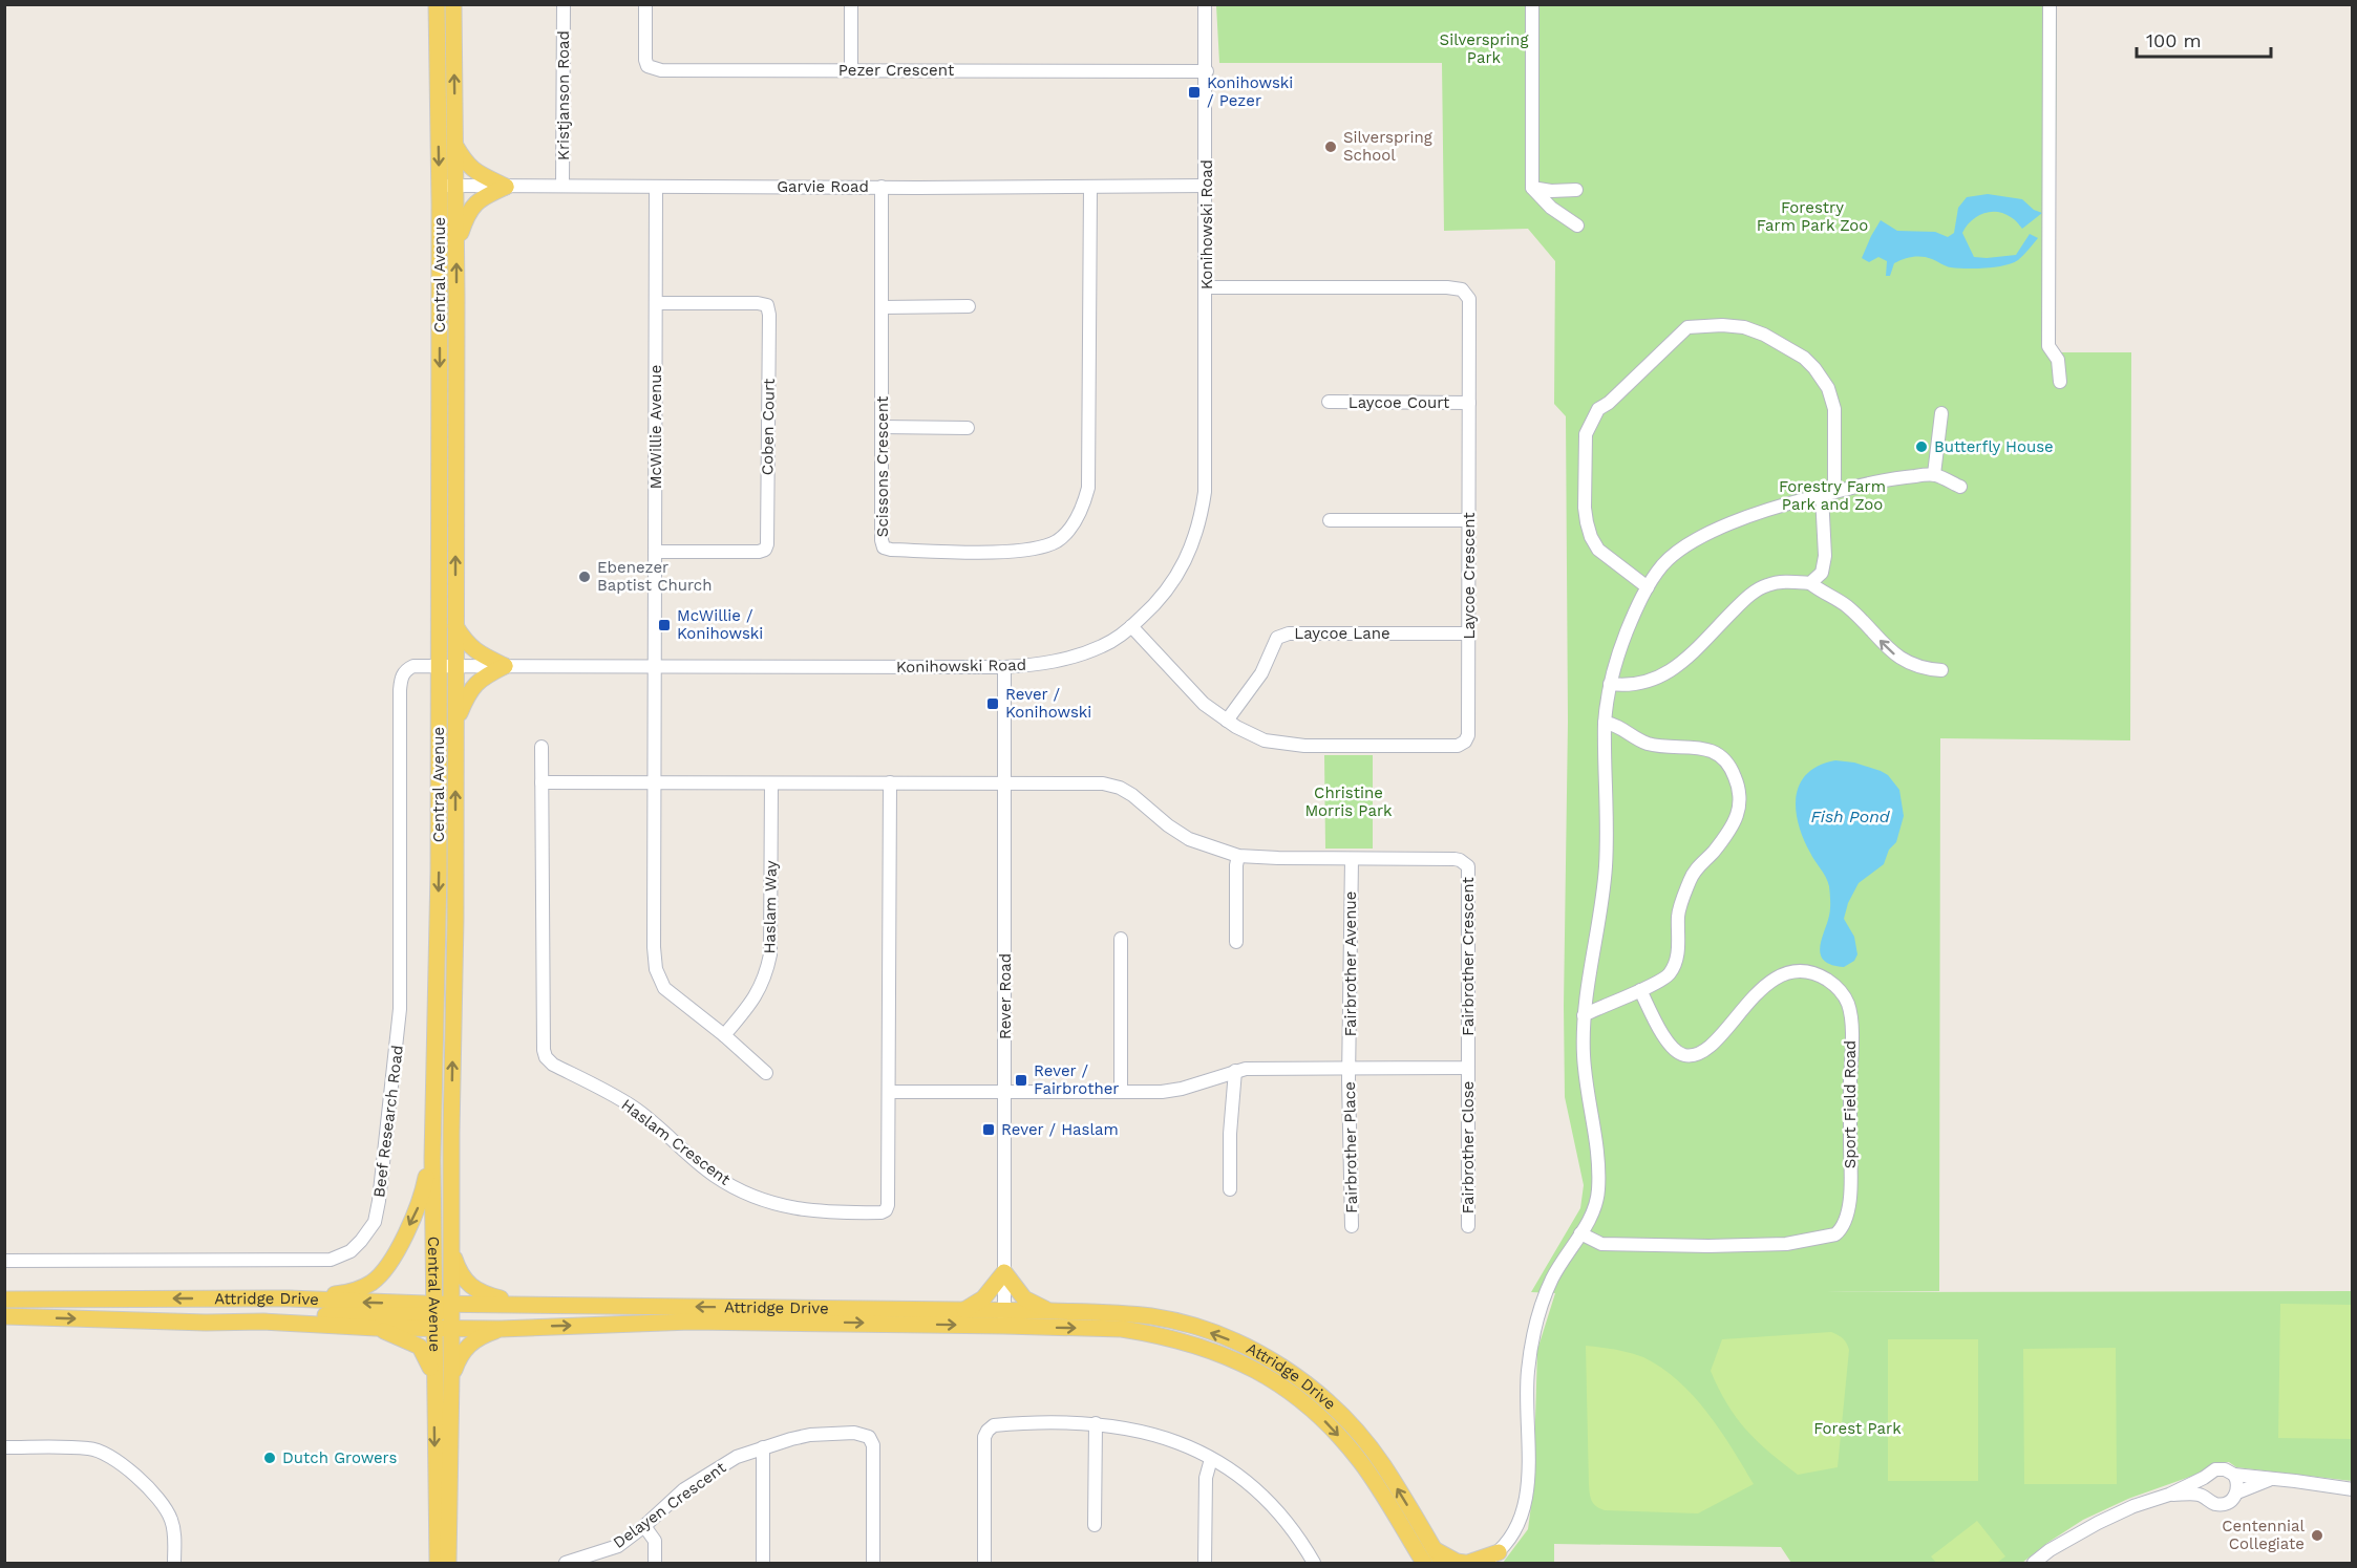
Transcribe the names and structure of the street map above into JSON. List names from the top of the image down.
{
  "streets": {
    "main road": ["Central Avenue", "Attridge Drive"],
    "street": [
      "Pezer Crescent",
      "Kristjanson Road",
      "Garvie Road",
      "Konihowski Road",
      "Laycoe Court",
      "McWillie Avenue",
      "Coben Court",
      "Scissons Crescent",
      "Laycoe Crescent",
      "Laycoe Lane",
      "Haslam Way",
      "Fairbrother Crescent",
      "Fairbrother Avenue",
      "Rever Road",
      "Sport Field Road",
      "Beef Research Road",
      "Haslam Crescent",
      "Fairbrother Place",
      "Fairbrother Close",
      "Delayen Crescent"
    ]
  },
  "crossings": [
    ["Pezer Crescent", "Konihowski Road"],
    ["Kristjanson Road", "Garvie Road"],
    ["Garvie Road", "Konihowski Road"],
    ["Garvie Road", "Central Avenue"],
    ["Garvie Road", "McWillie Avenue"],
    ["Garvie Road", "Scissons Crescent"],
    ["Konihowski Road", "Central Avenue"],
    ["Konihowski Road", "McWillie Avenue"],
    ["Konihowski Road", "Laycoe Crescent"],
    ["Konihowski Road", "Rever Road"],
    ["Konihowski Road", "Beef Research Road"],
    ["Central Avenue", "Beef Research Road"],
    ["Central Avenue", "Attridge Drive"],
    ["Laycoe Court", "Laycoe Crescent"],
    ["McWillie Avenue", "Coben Court"],
    ["Laycoe Crescent", "Laycoe Lane"],
    ["Fairbrother Crescent", "Fairbrother Avenue"],
    ["Fairbrother Crescent", "Rever Road"],
    ["Fairbrother Crescent", "Fairbrother Close"],
    ["Fairbrother Avenue", "Fairbrother Place"],
    ["Rever Road", "Attridge Drive"]
  ],
  "water": ["Fish Pond"],
  "parks": [
    "Silverspring Park",
    "Forestry Farm Park Zoo",
    "Forestry Farm Park and Zoo",
    "Christine Morris Park",
    "Forest Park"
  ],
  "places": {
    "transit": [
      "Konihowski / Pezer",
      "McWillie / Konihowski",
      "Rever / Konihowski",
      "Rever / Fairbrother",
      "Rever / Haslam"
    ],
    "other": [
      "Silverspring School",
      "Butterfly House",
      "Ebenezer Baptist Church",
      "Dutch Growers",
      "Centennial Collegiate"
    ]
  },
  "scale_bar": "100 m"
}
